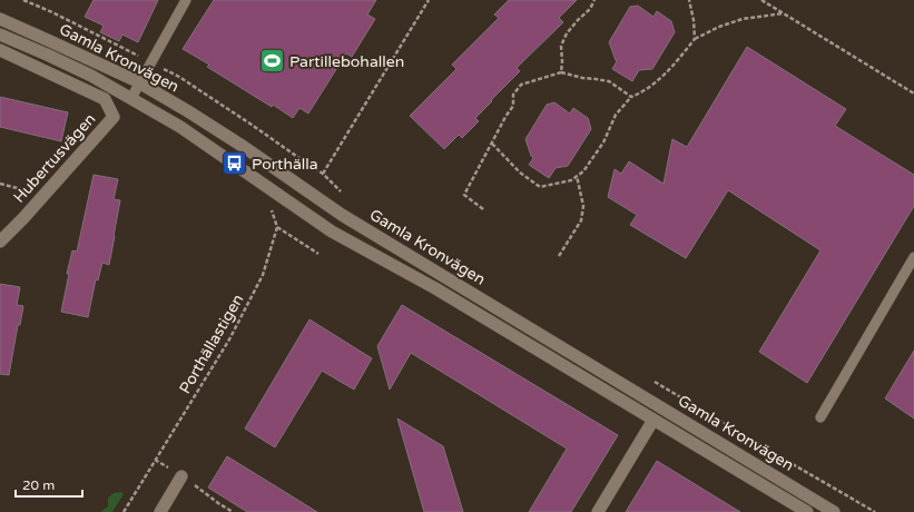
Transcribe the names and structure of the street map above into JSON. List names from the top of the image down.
{
  "streets": {
    "street": ["Gamla Kronvägen", "Hubertusvägen"],
    "path": ["Porthällastigen"]
  },
  "places": {
    "sports": ["Partillebohallen"],
    "bus stop": ["Porthälla"]
  },
  "scale_bar": "20 m"
}
